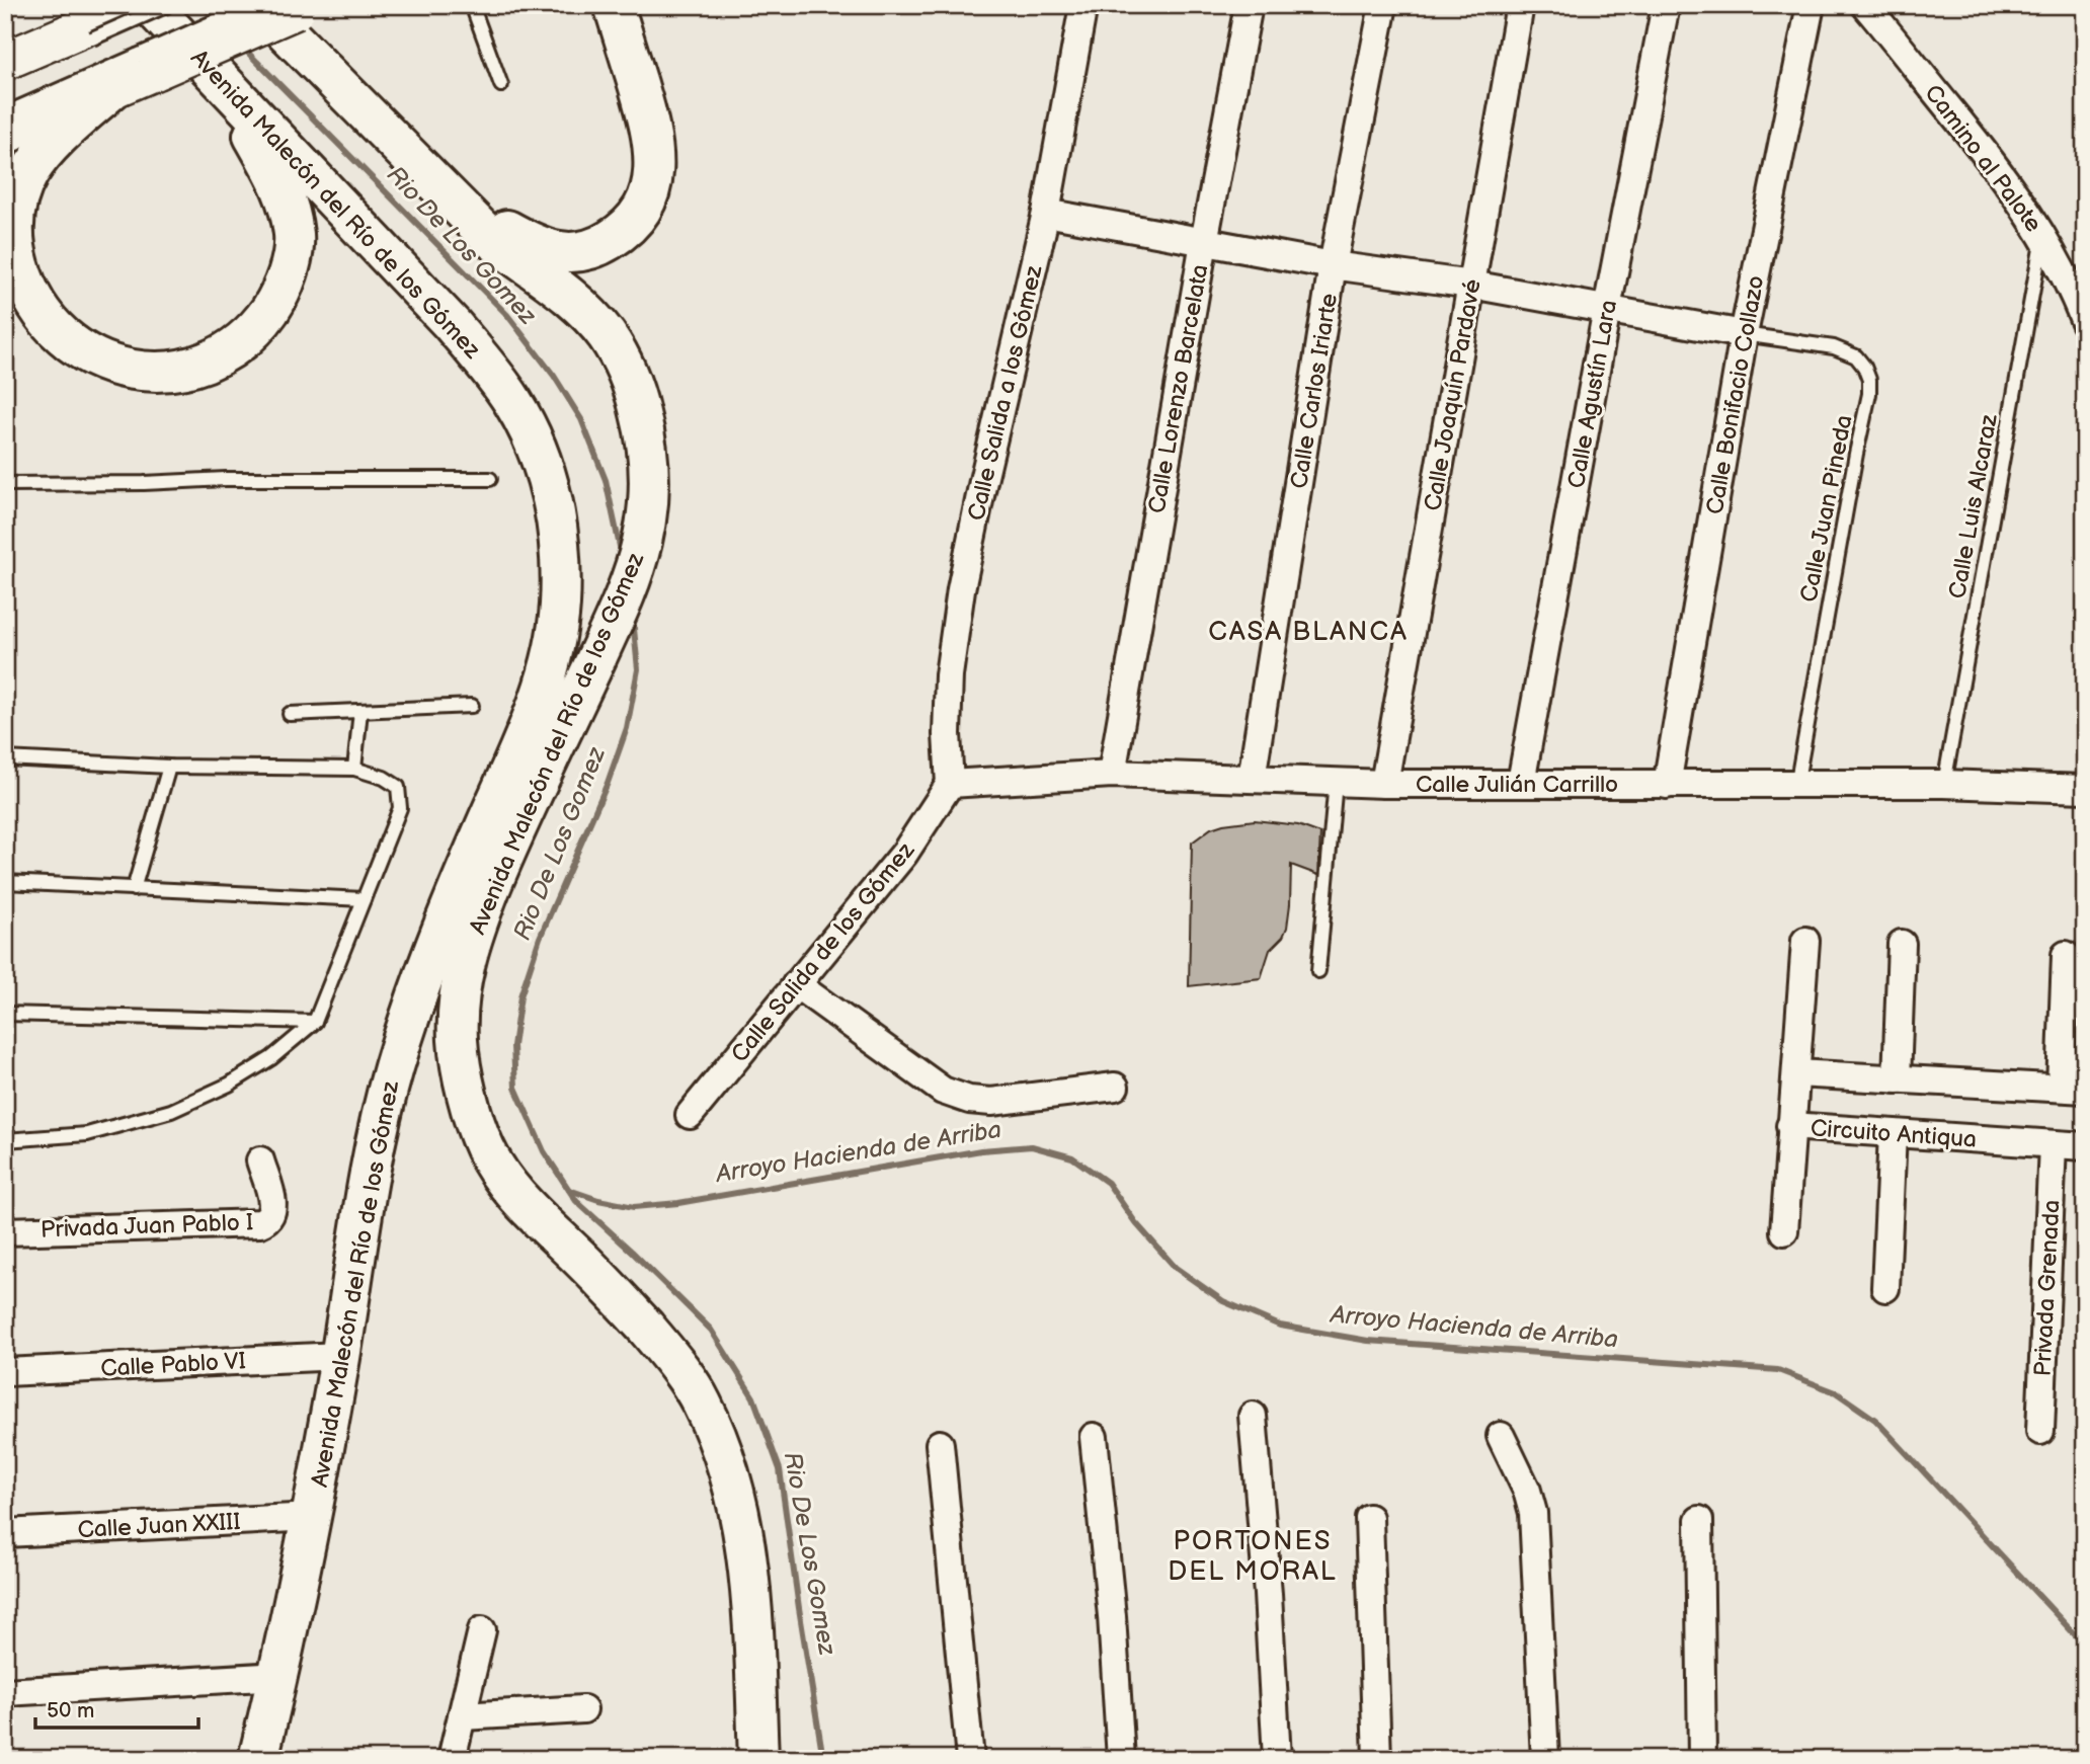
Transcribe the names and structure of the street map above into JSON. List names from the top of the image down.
{
  "streets": {
    "main road": ["Avenida Malecón del Río de los Gómez"],
    "street": [
      "Camino al Palote",
      "Calle Lorenzo Barcelata",
      "Calle Carlos Iriarte",
      "Calle Salida a los Gómez",
      "Calle Agustín Lara",
      "Calle Joaquín Pardavé",
      "Calle Bonifacio Collazo",
      "Calle Julián Carrillo",
      "Calle Salida de los Gómez",
      "Circuito Antiqua",
      "Privada Juan Pablo I",
      "Privada Grenada",
      "Calle Pablo VI",
      "Calle Juan XXIII"
    ],
    "lane": ["Calle Luis Alcaraz", "Calle Juan Pineda"]
  },
  "crossings": [
    ["Camino al Palote", "Calle Luis Alcaraz"],
    ["Avenida Malecón del Río de los Gómez", "Calle Pablo VI"],
    ["Avenida Malecón del Río de los Gómez", "Calle Juan XXIII"],
    ["Calle Lorenzo Barcelata", "Calle Julián Carrillo"],
    ["Calle Carlos Iriarte", "Calle Julián Carrillo"],
    ["Calle Salida a los Gómez", "Calle Julián Carrillo"],
    ["Calle Salida a los Gómez", "Calle Salida de los Gómez"],
    ["Calle Agustín Lara", "Calle Julián Carrillo"],
    ["Calle Joaquín Pardavé", "Calle Julián Carrillo"],
    ["Calle Bonifacio Collazo", "Calle Juan Pineda"],
    ["Calle Bonifacio Collazo", "Calle Julián Carrillo"],
    ["Calle Luis Alcaraz", "Calle Julián Carrillo"],
    ["Calle Juan Pineda", "Calle Julián Carrillo"],
    ["Calle Julián Carrillo", "Calle Salida de los Gómez"],
    ["Circuito Antiqua", "Privada Grenada"]
  ],
  "districts": ["CASA BLANCA", "PORTONES DEL MORAL"],
  "water": ["Rio De Los Gomez", "Arroyo Hacienda de Arriba"],
  "scale_bar": "50 m"
}
